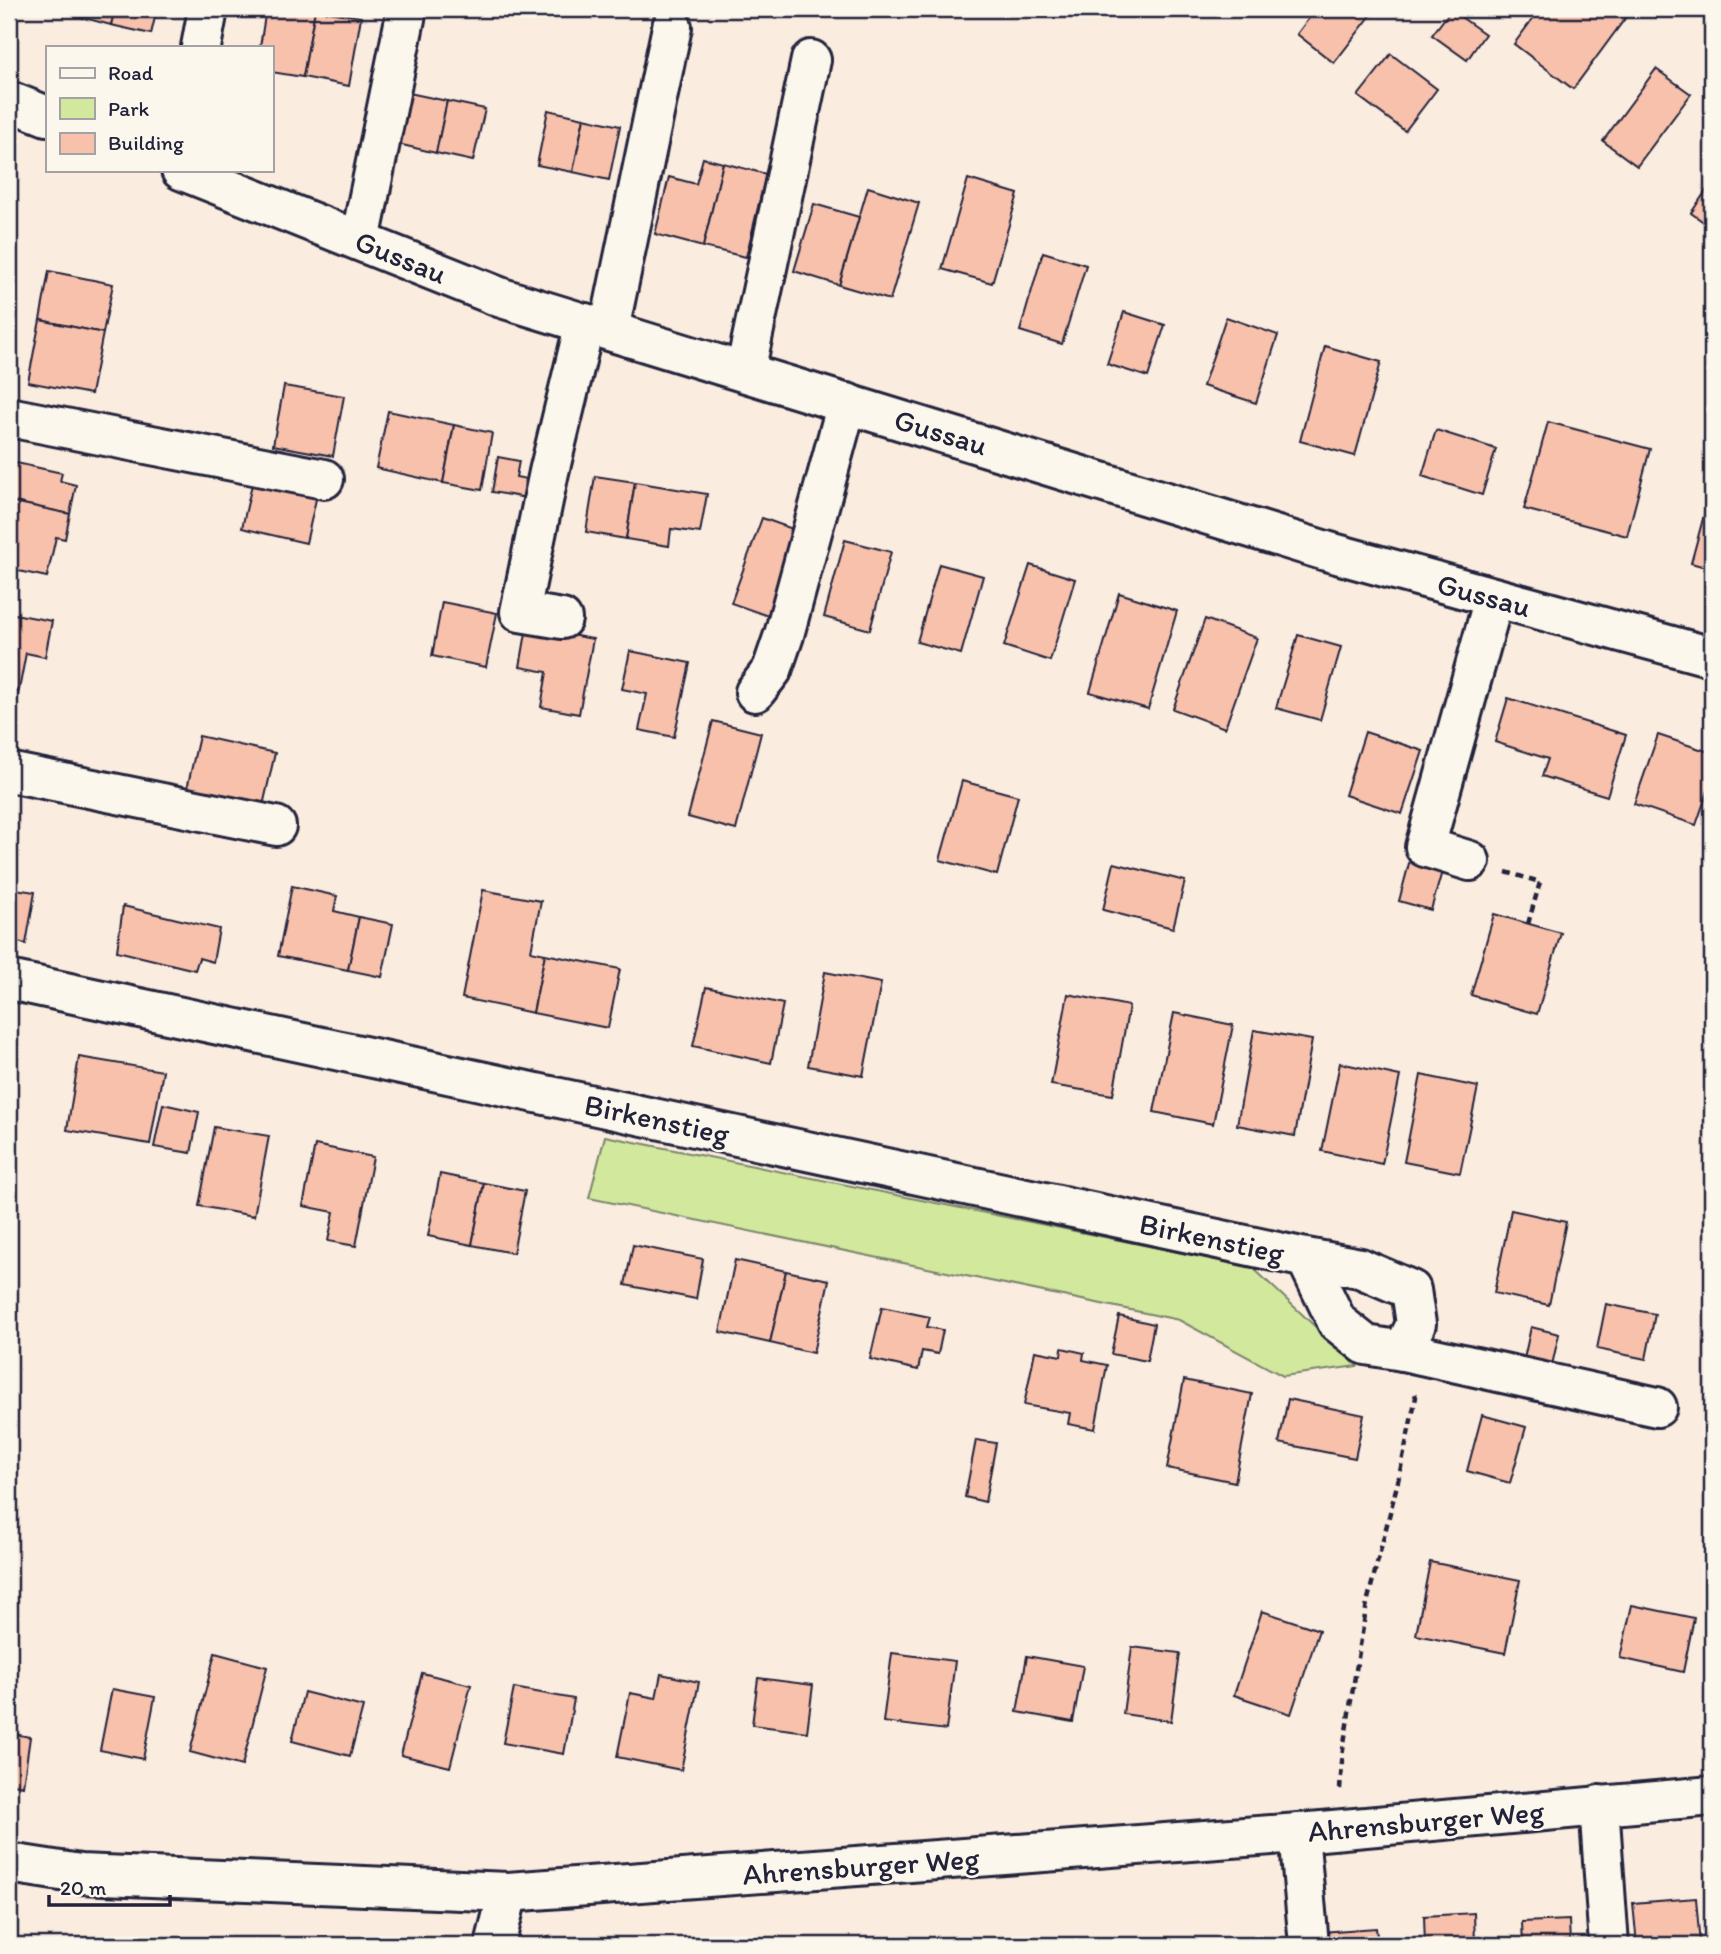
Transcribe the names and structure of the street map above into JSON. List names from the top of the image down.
{
  "streets": {
    "street": ["Gussau", "Birkenstieg", "Ahrensburger Weg"]
  },
  "legend": ["Road", "Park", "Building"],
  "scale_bar": "20 m"
}
